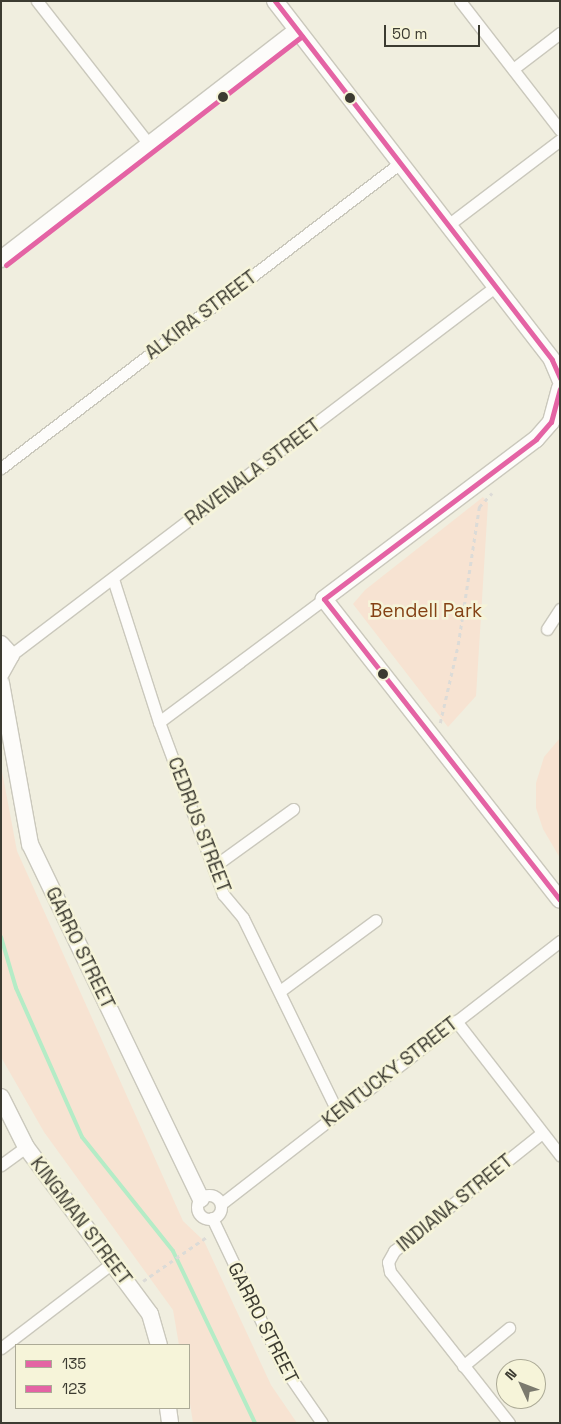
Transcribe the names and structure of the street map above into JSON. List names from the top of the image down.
{
  "streets": {
    "street": [
      "ALKIRA STREET",
      "RAVENALA STREET",
      "CEDRUS STREET",
      "GARRO STREET",
      "KENTUCKY STREET",
      "INDIANA STREET",
      "KINGMAN STREET"
    ]
  },
  "crossings": [
    ["RAVENALA STREET", "CEDRUS STREET"],
    ["CEDRUS STREET", "KENTUCKY STREET"],
    ["GARRO STREET", "KENTUCKY STREET"]
  ],
  "parks": ["Bendell Park"],
  "lines": ["transit line 135", "transit line 123"],
  "legend": ["135", "123"],
  "scale_bar": "50 m",
  "north": "top left"
}
